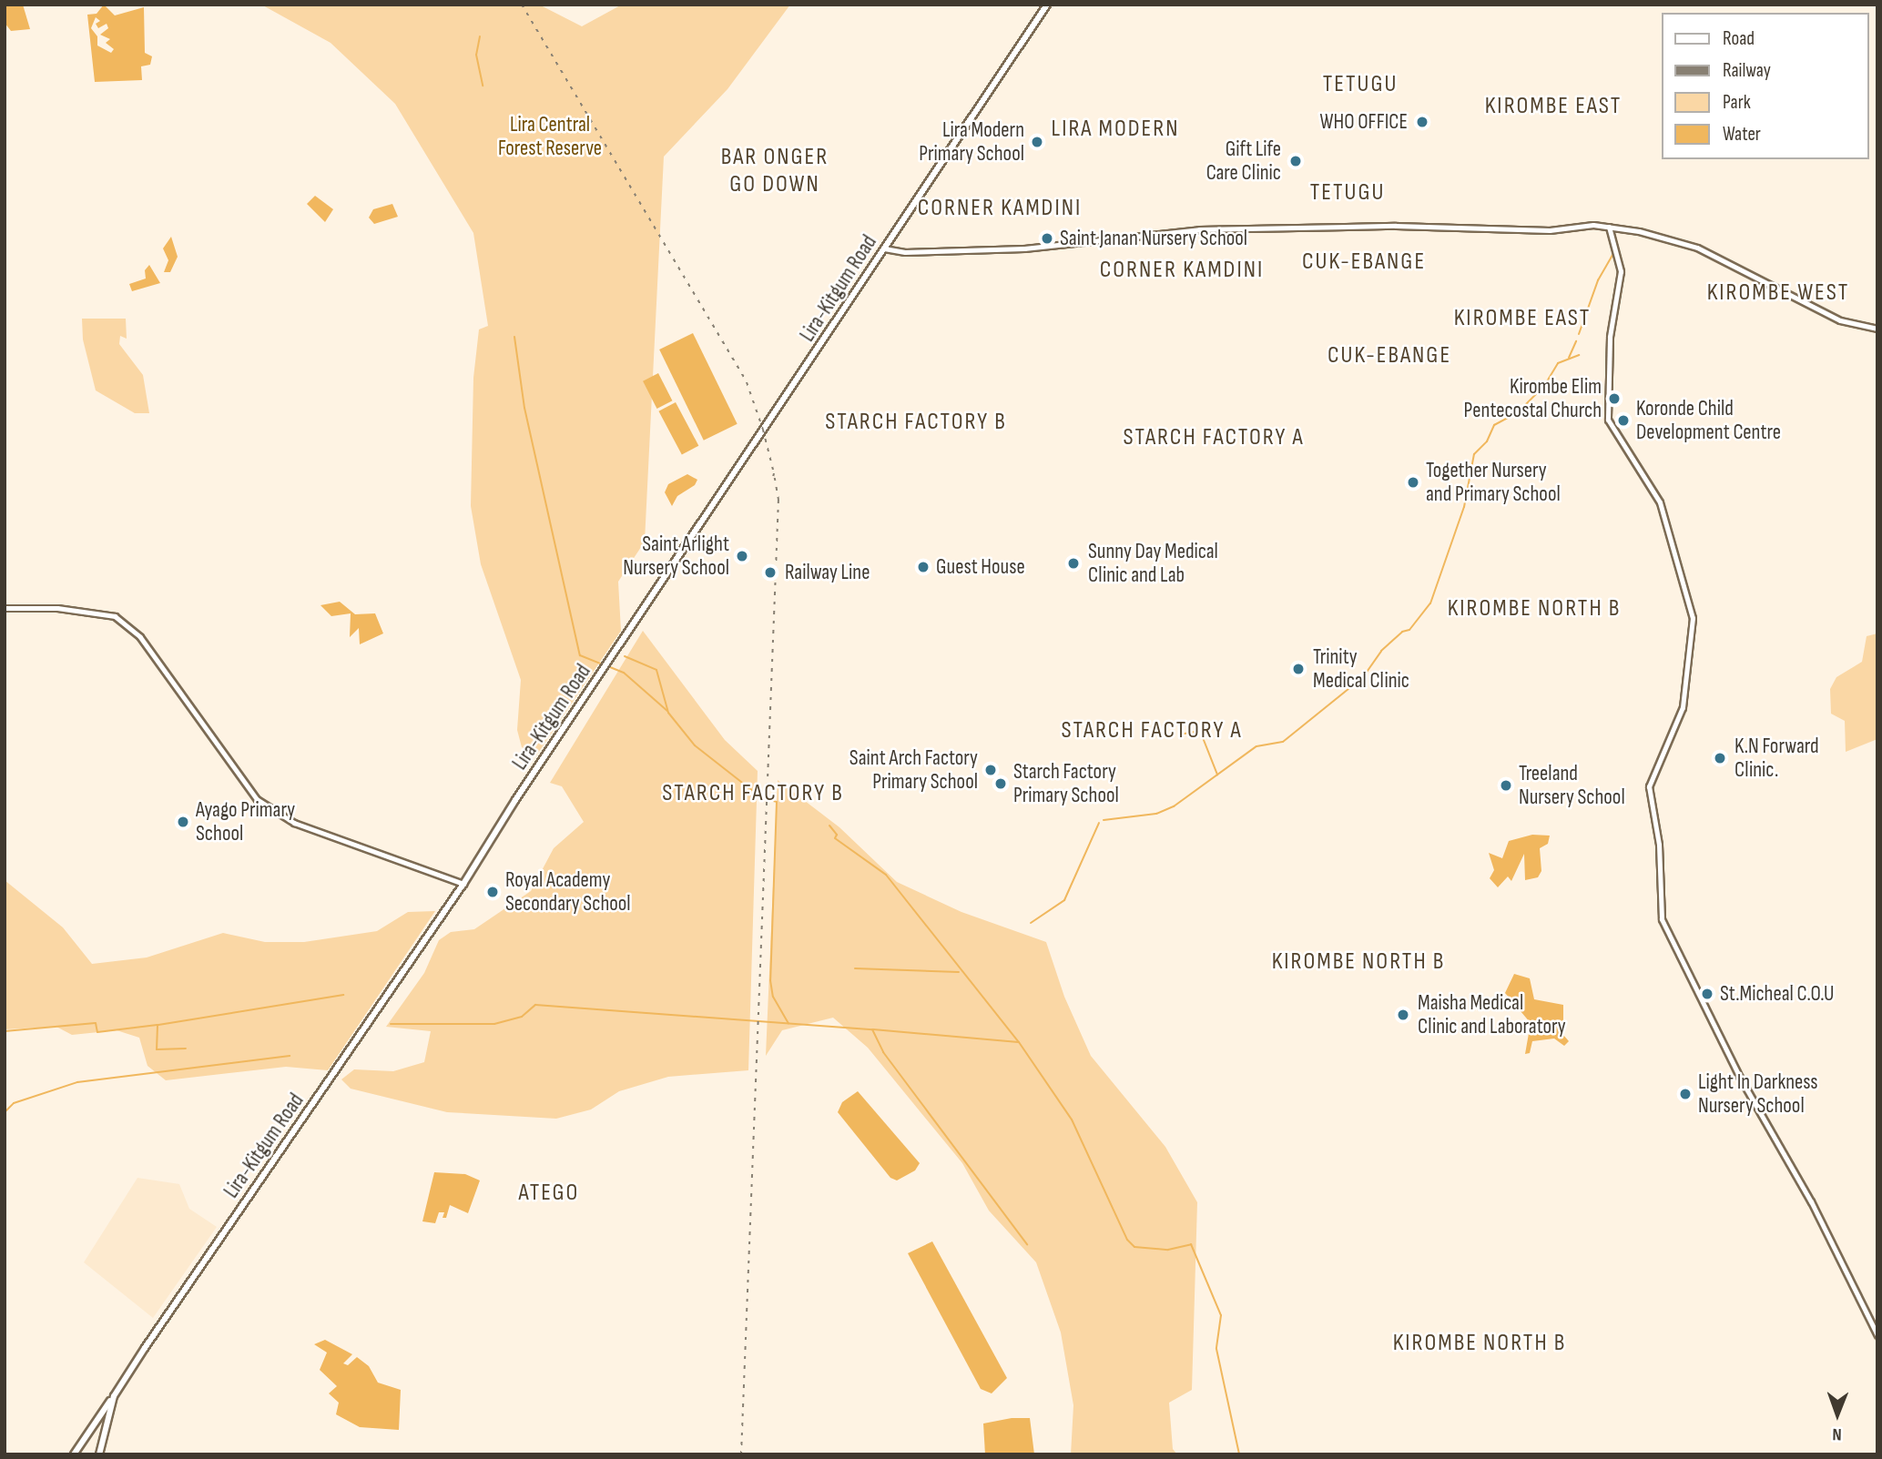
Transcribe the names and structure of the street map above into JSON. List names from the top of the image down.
{
  "streets": {
    "main road": ["Lira-Kitgum Road"]
  },
  "districts": [
    "TETUGU",
    "KIROMBE EAST",
    "LIRA MODERN",
    "BAR ONGER GO DOWN",
    "TETUGU",
    "CORNER KAMDINI",
    "CUK-EBANGE",
    "CORNER KAMDINI",
    "KIROMBE WEST",
    "KIROMBE EAST",
    "CUK-EBANGE",
    "STARCH FACTORY B",
    "STARCH FACTORY A",
    "KIROMBE NORTH B",
    "STARCH FACTORY A",
    "STARCH FACTORY B",
    "KIROMBE NORTH B",
    "ATEGO",
    "KIROMBE NORTH B"
  ],
  "parks": ["Lira Central Forest Reserve"],
  "places": [
    "WHO OFFICE",
    "Lira Modern Primary School",
    "Gift Life Care Clinic",
    "Saint Janan Nursery School",
    "Kirombe Elim Pentecostal Church",
    "Koronde Child Development Centre",
    "Together Nursery and Primary School",
    "Saint Arlight Nursery School",
    "Sunny Day Medical Clinic and Lab",
    "Guest House",
    "Railway Line",
    "Trinity Medical Clinic",
    "K.N Forward Clinic.",
    "Saint Arch Factory Primary School",
    "Starch Factory Primary School",
    "Treeland Nursery School",
    "Ayago Primary School",
    "Royal Academy Secondary School",
    "St.Micheal C.O.U",
    "Maisha Medical Clinic and Laboratory",
    "Light In Darkness Nursery School"
  ],
  "legend": [
    "Road",
    "Railway",
    "Park",
    "Water"
  ],
  "north": "bottom"
}
